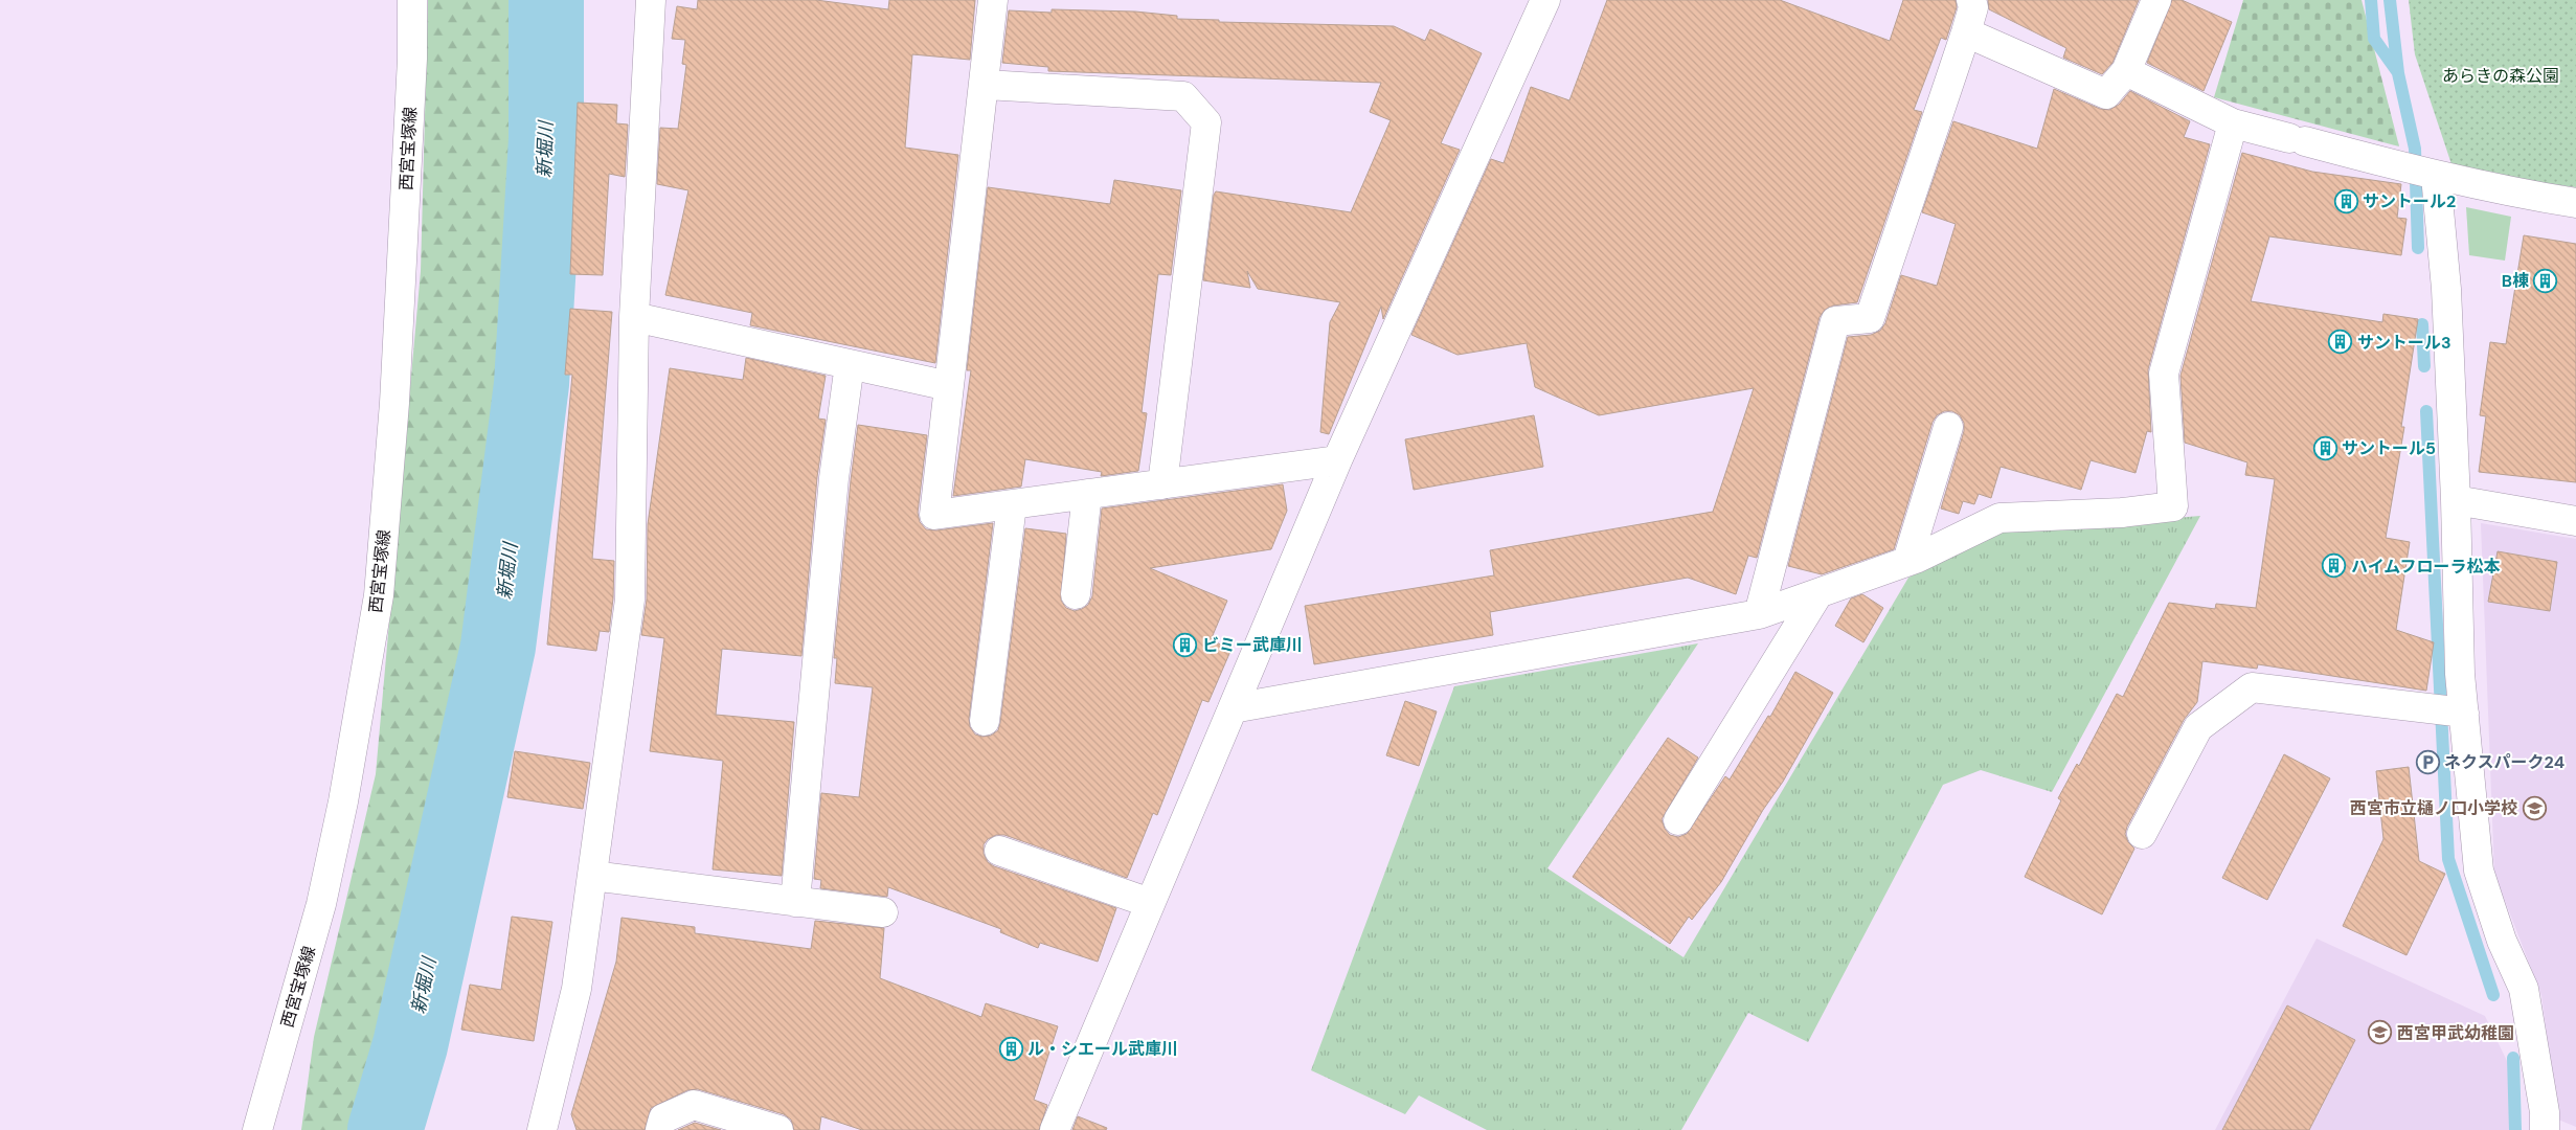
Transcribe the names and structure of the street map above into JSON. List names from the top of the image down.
{
  "streets": {
    "street": ["西宮宝塚線"]
  },
  "water": ["新堀川"],
  "parks": ["あらきの森公園"],
  "places": {
    "building": [
      "サントール2",
      "B棟",
      "サントール3",
      "サントール5",
      "ハイムフローラ松本",
      "ビミー武庫川",
      "ル・シエール武庫川"
    ],
    "parking": ["ネクスパーク24"],
    "school or university": ["西宮市立樋ノ口小学校", "西宮甲武幼稚園"]
  }
}
